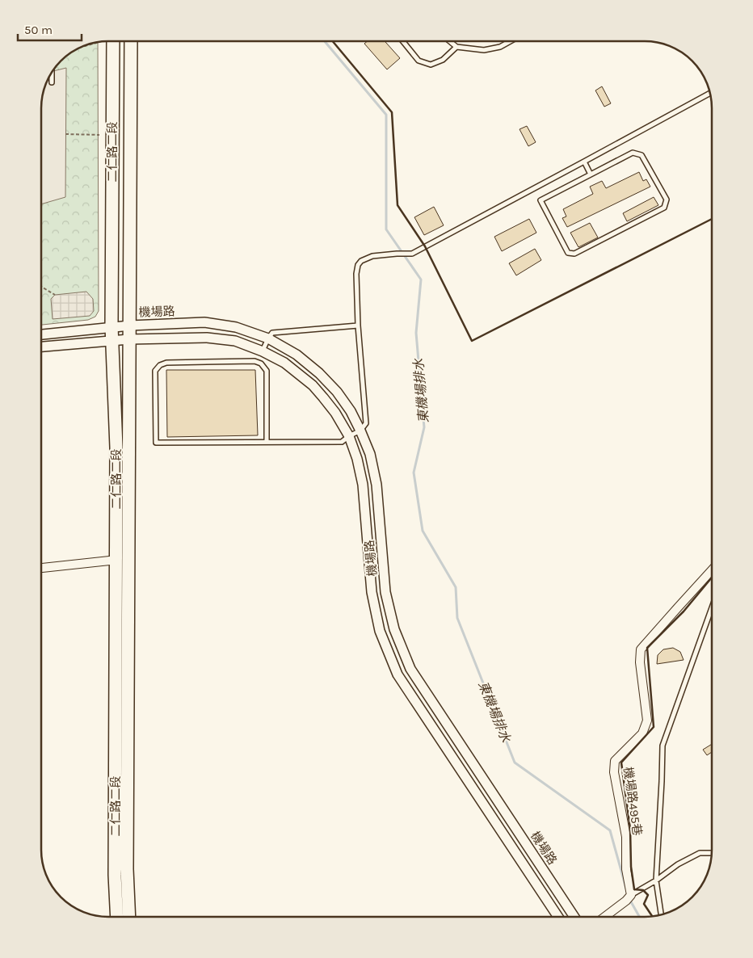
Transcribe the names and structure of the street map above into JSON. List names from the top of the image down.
{
  "streets": {
    "main road": ["二仁路二段"],
    "street": ["機場路", "機場路495巷"]
  },
  "crossings": [
    ["二仁路二段", "機場路"]
  ],
  "water": ["東機場排水"],
  "scale_bar": "50 m"
}
